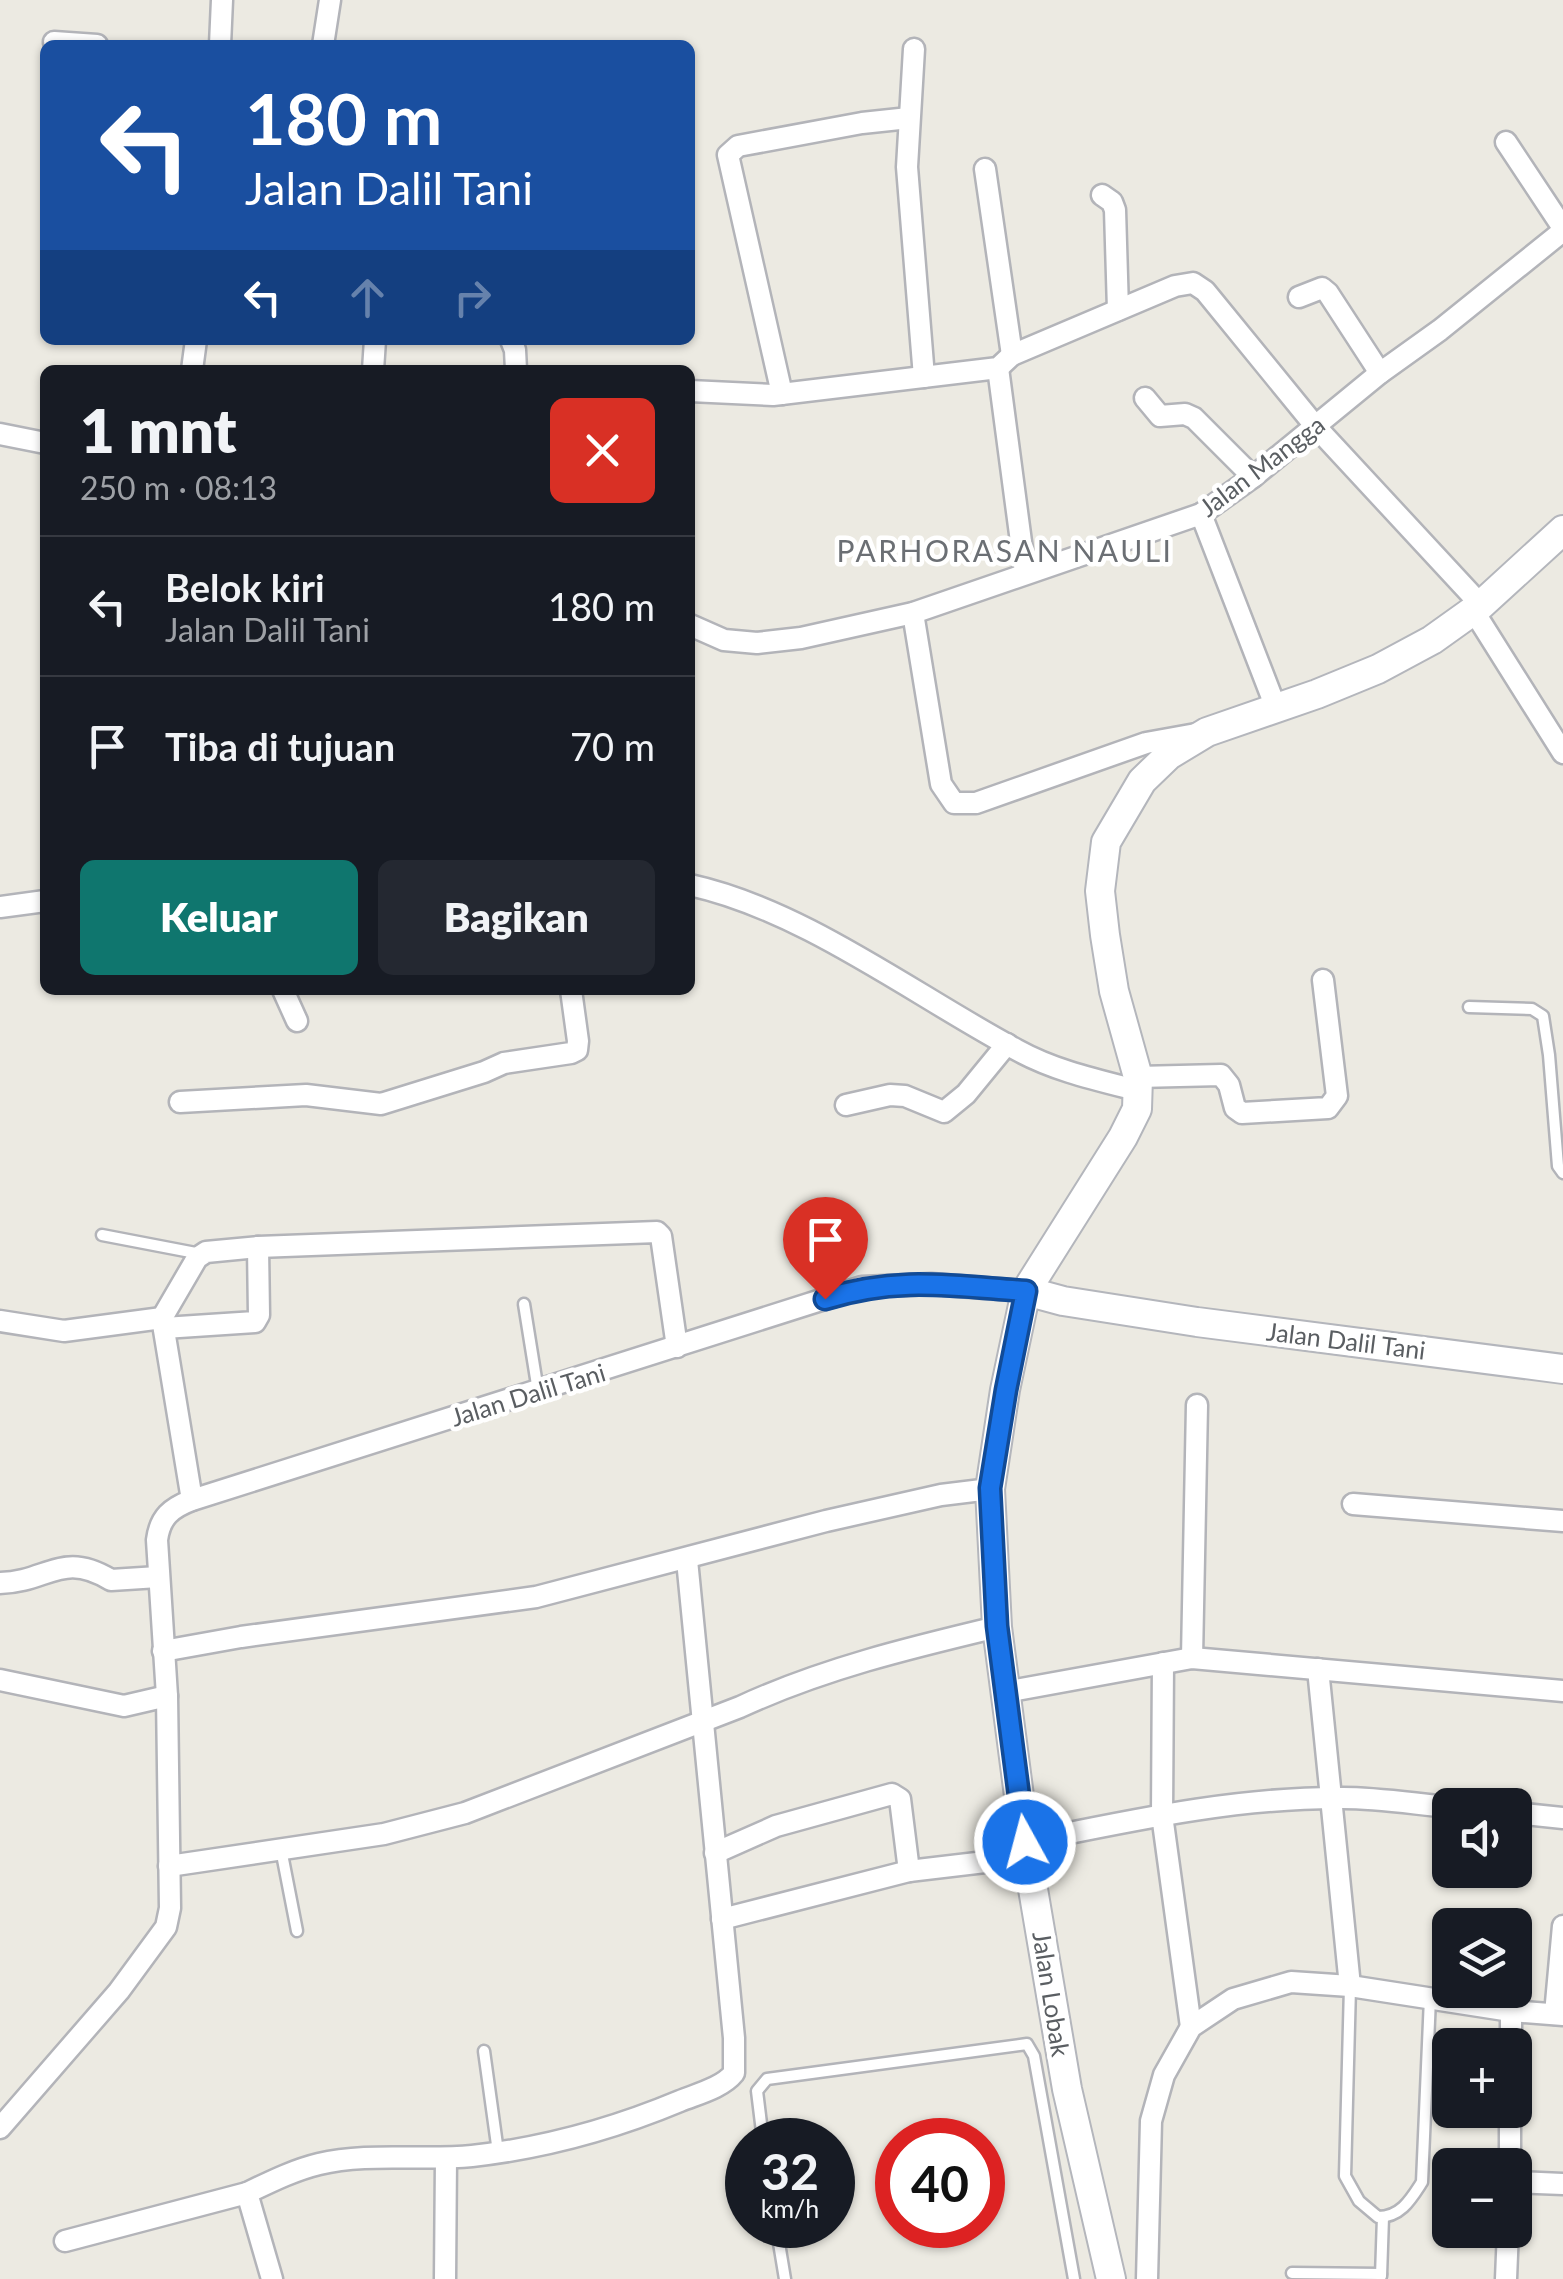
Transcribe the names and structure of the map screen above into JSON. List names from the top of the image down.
{
  "streets": {
    "street": ["Jalan Mangga", "Jalan Dalil Tani", "Jalan Lobak"]
  },
  "crossings": [
    ["Jalan Dalil Tani", "Jalan Lobak"]
  ],
  "districts": ["PARHORASAN NAULI"],
  "page": {
    "turn": ["180 m", "Jalan Dalil Tani"],
    "heading": ["1 mnt", "250 m · 08:13"],
    "list": [
      {
        "name": "Belok kiri",
        "note": "Jalan Dalil Tani",
        "value": "180 m"
      },
      {
        "name": "Tiba di tujuan",
        "value": "70 m"
      }
    ],
    "buttons": ["Keluar", "Bagikan"],
    "map_buttons": ["+", "−"],
    "speed": "32 km/h",
    "limit": "40"
  }
}
